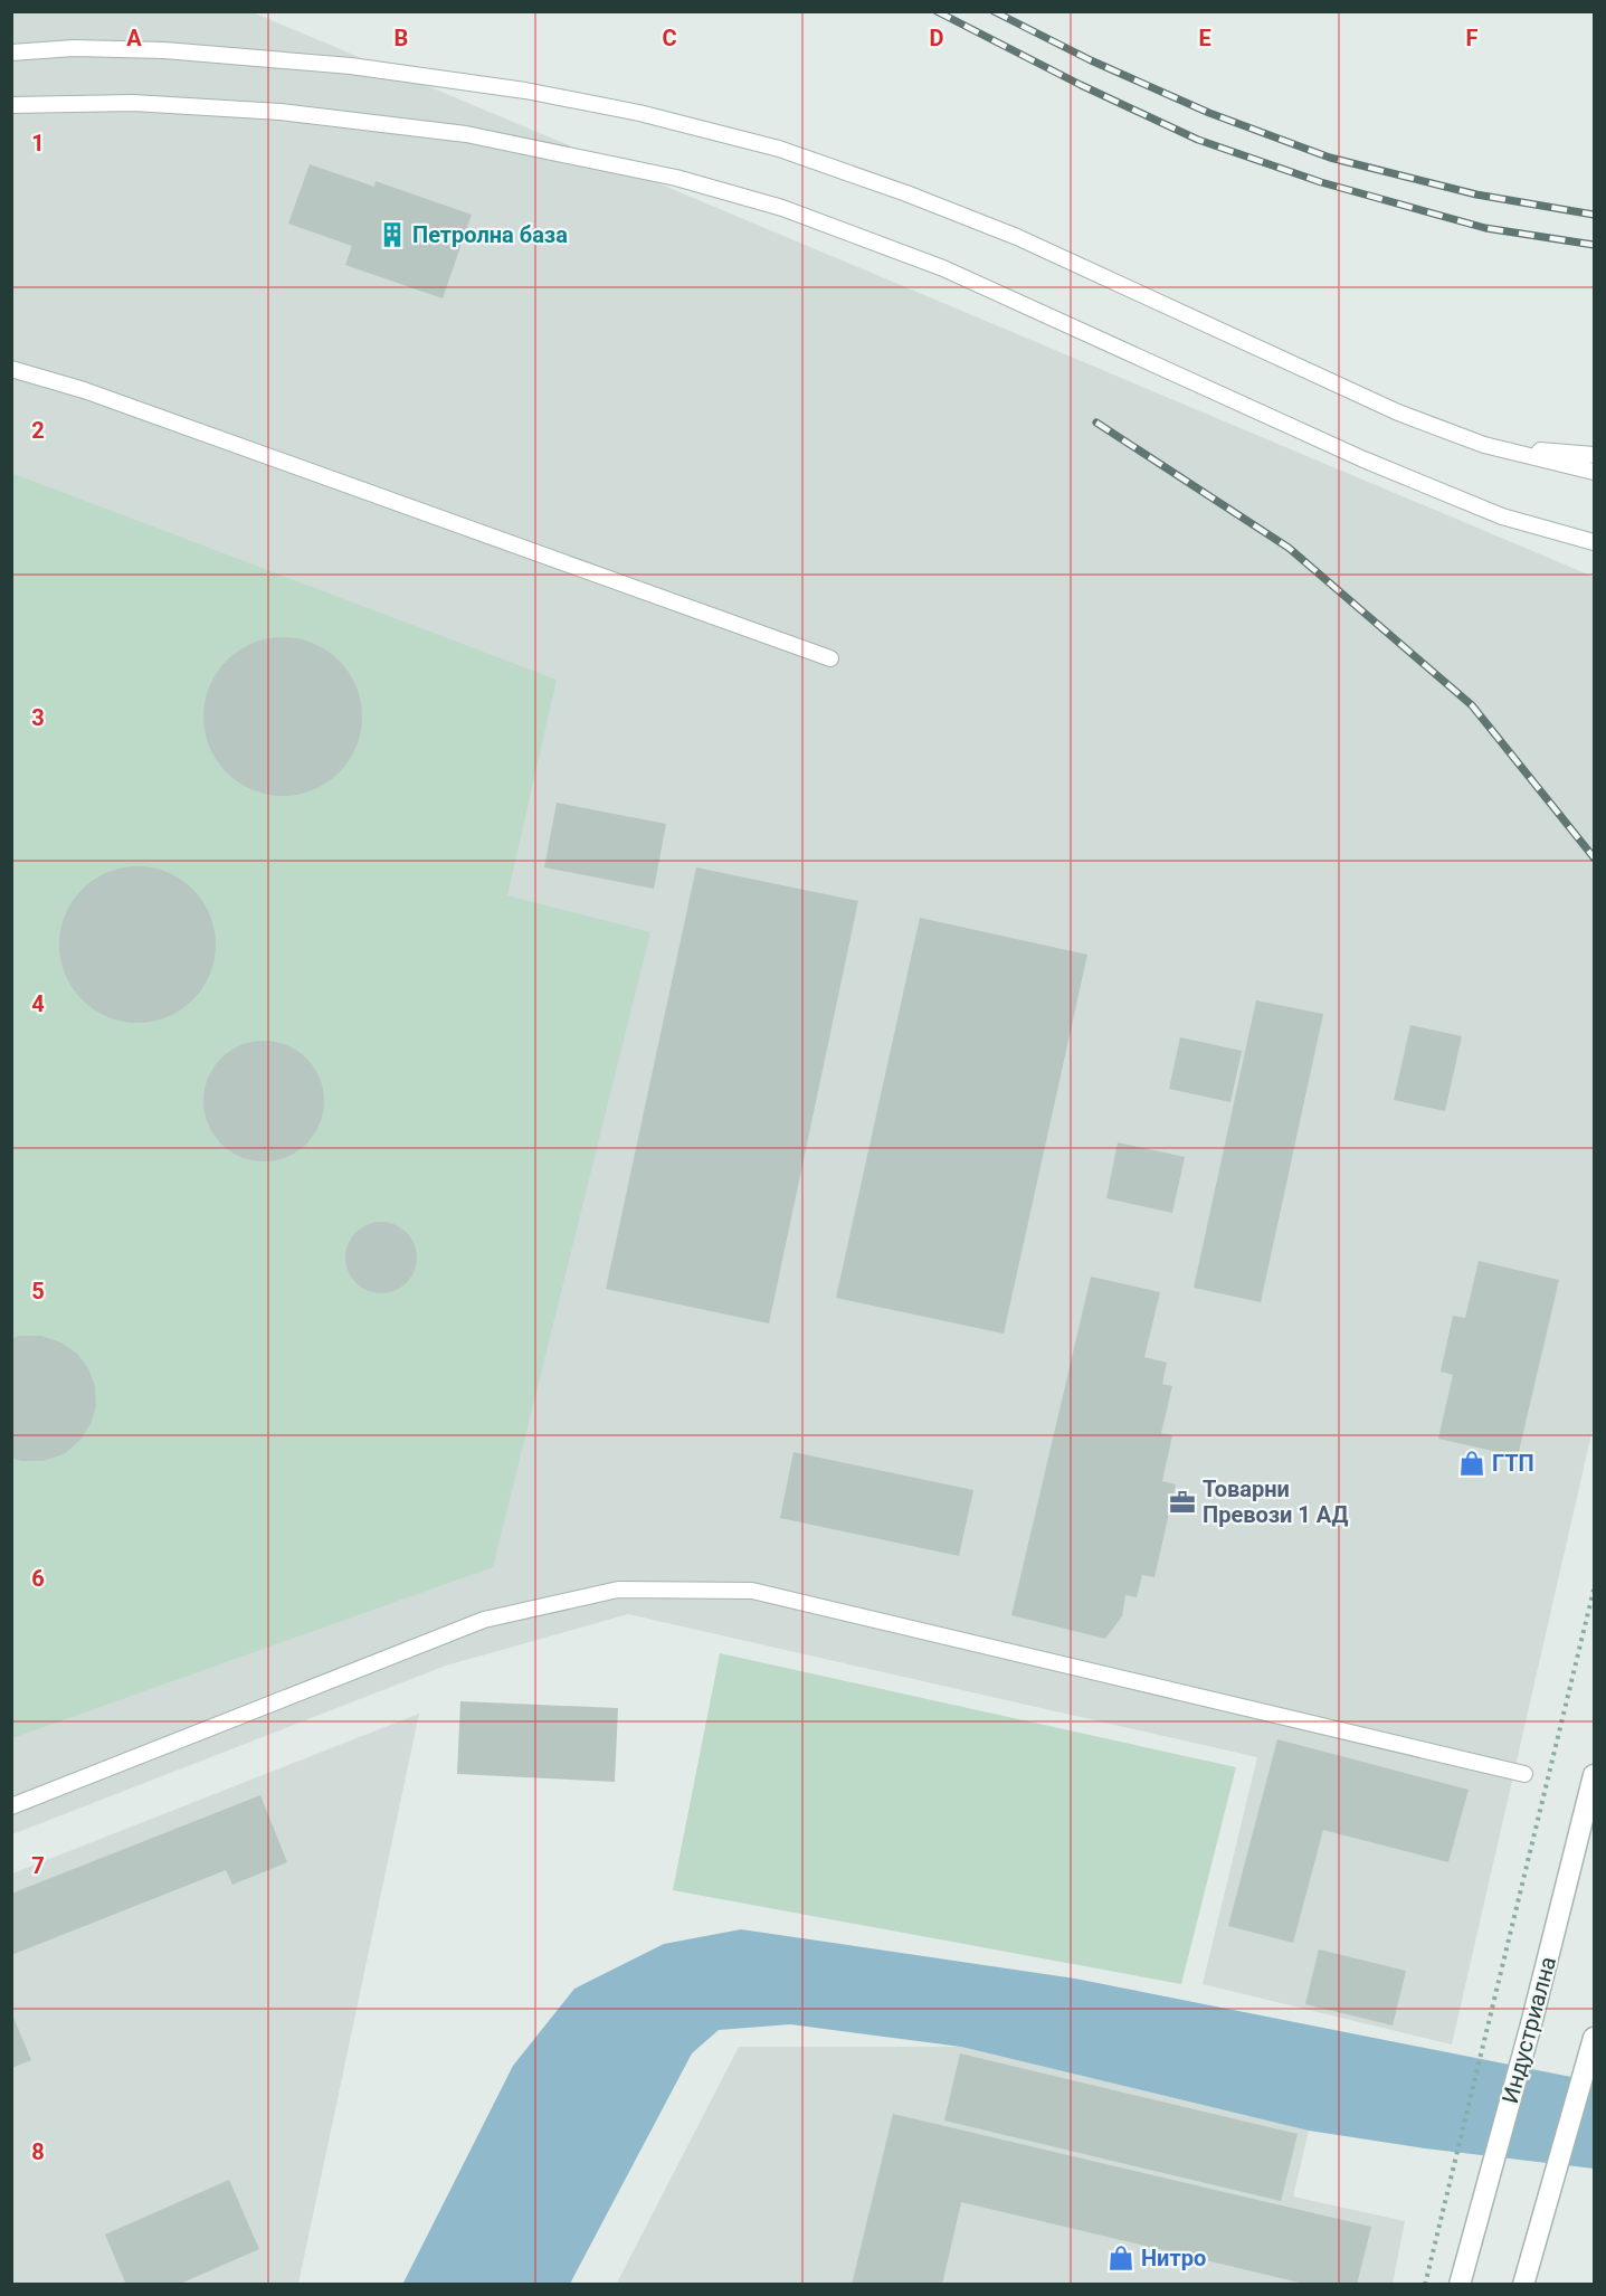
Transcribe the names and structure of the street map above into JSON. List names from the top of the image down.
{
  "streets": {
    "main road": ["Индустриална"]
  },
  "places": {
    "building": ["Петролна база"],
    "shop": ["ГТП", "Нитро"],
    "office": ["Товарни Превози 1 АД"]
  },
  "grid": {
    "columns": [
      "A",
      "B",
      "C",
      "D",
      "E",
      "F"
    ],
    "rows": [
      "1",
      "2",
      "3",
      "4",
      "5",
      "6",
      "7",
      "8"
    ]
  }
}
